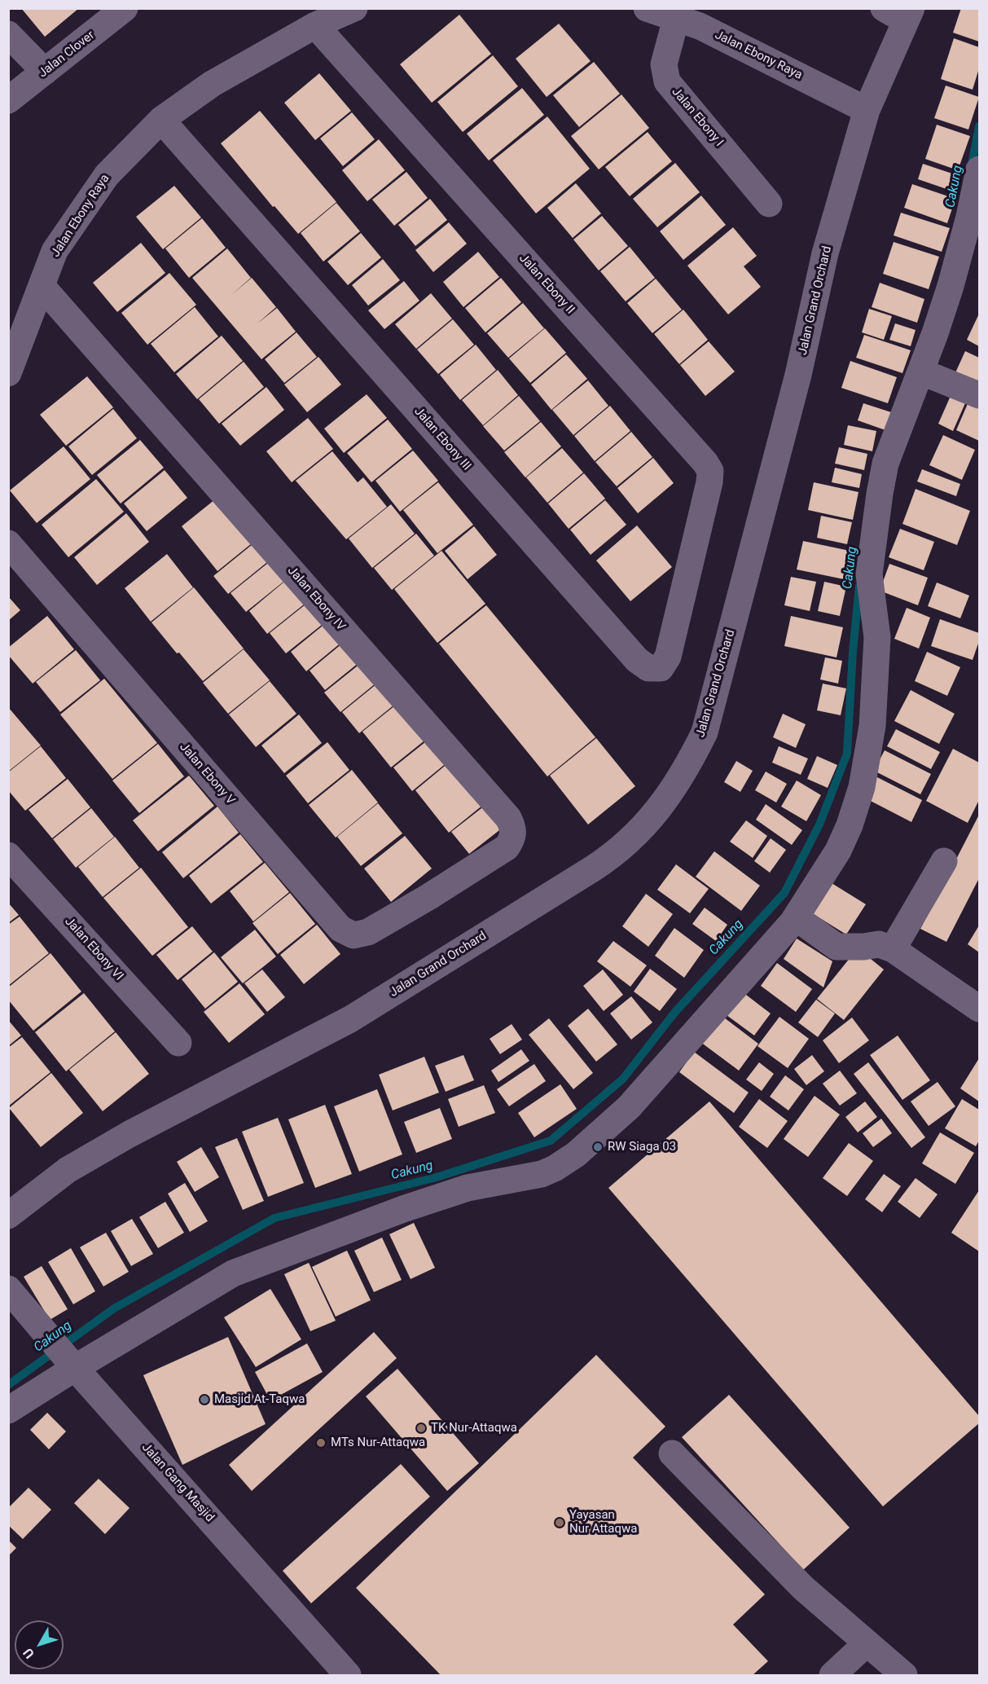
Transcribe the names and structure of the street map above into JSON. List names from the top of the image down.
{
  "streets": {
    "street": [
      "Jalan Clover",
      "Jalan Ebony Raya",
      "Jalan Ebony I",
      "Jalan Ebony II",
      "Jalan Grand Orchard",
      "Jalan Ebony III",
      "Jalan Ebony IV",
      "Jalan Ebony V",
      "Jalan Ebony VI",
      "Jalan Gang Masjid"
    ]
  },
  "crossings": [
    ["Jalan Ebony Raya", "Jalan Ebony I"],
    ["Jalan Ebony Raya", "Jalan Ebony II"],
    ["Jalan Ebony Raya", "Jalan Grand Orchard"],
    ["Jalan Ebony Raya", "Jalan Ebony III"],
    ["Jalan Ebony Raya", "Jalan Ebony IV"],
    ["Jalan Ebony II", "Jalan Ebony III"],
    ["Jalan Ebony IV", "Jalan Ebony V"]
  ],
  "water": ["Cakung"],
  "places": [
    "RW Siaga 03",
    "Masjid At-Taqwa",
    "TK Nur-Attaqwa",
    "MTs Nur-Attaqwa",
    "Yayasan Nur Attaqwa"
  ],
  "north": "bottom left"
}
